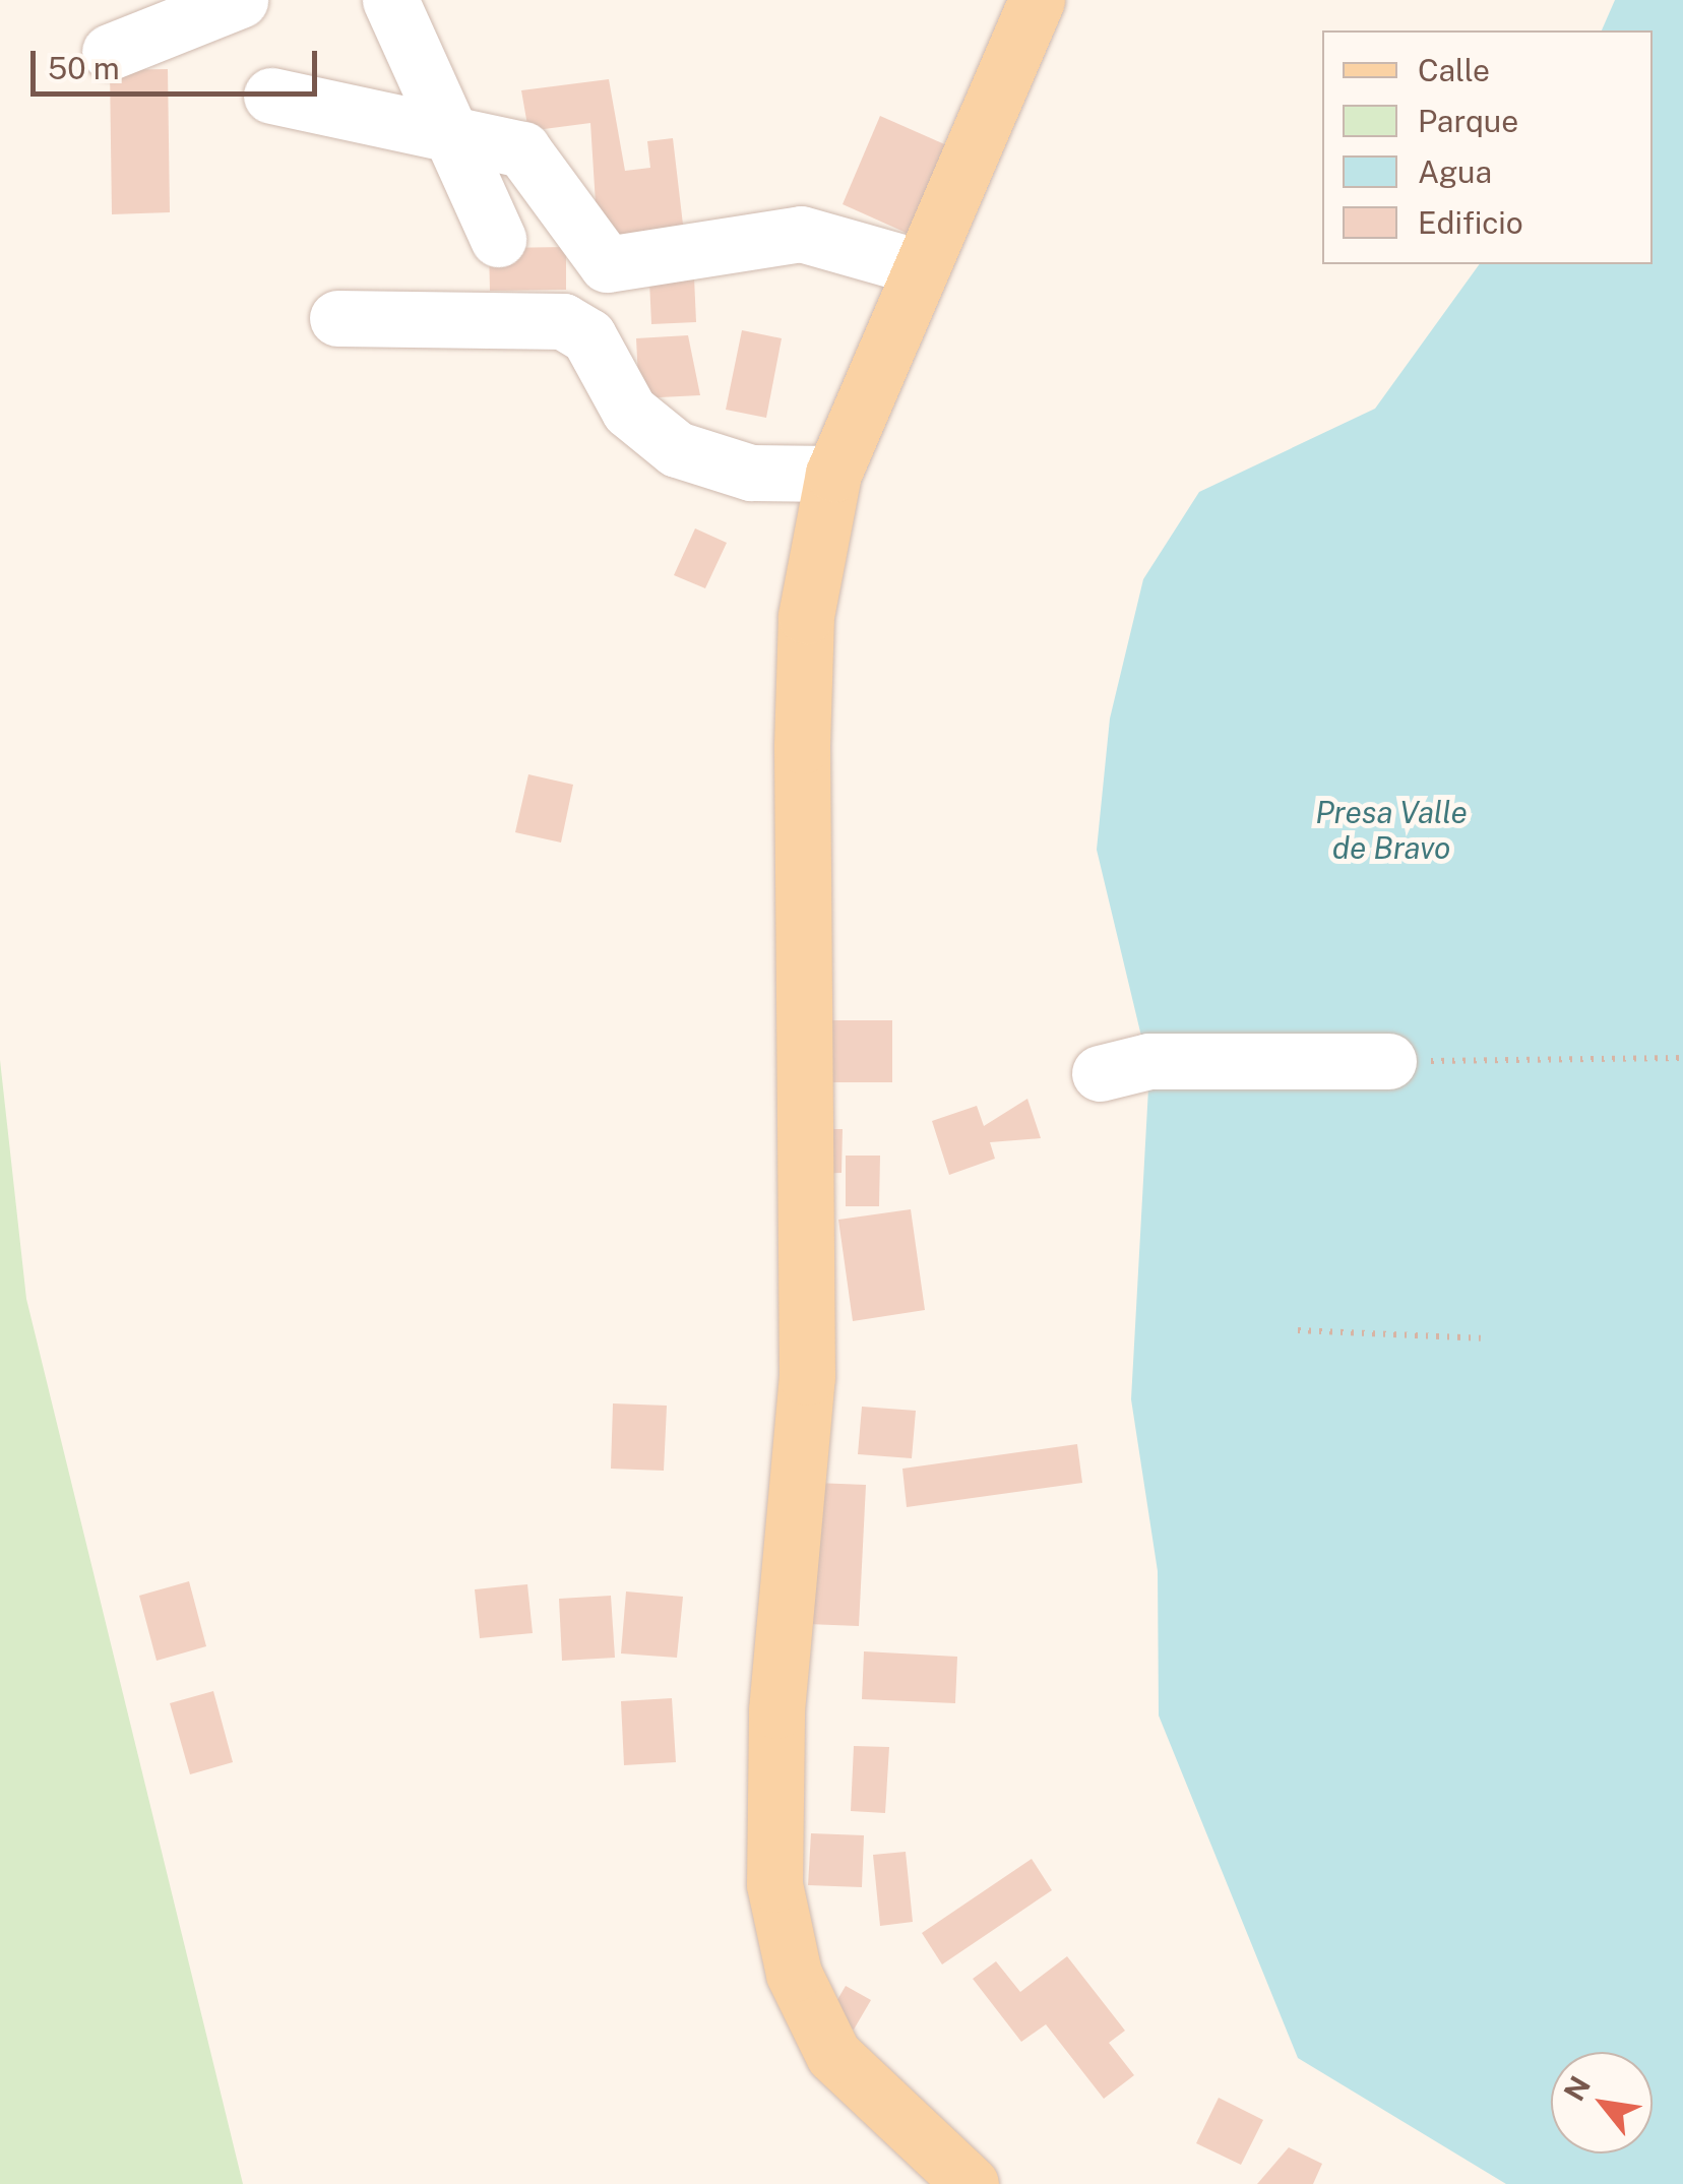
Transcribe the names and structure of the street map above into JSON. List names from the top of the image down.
{
  "water": ["Presa Valle de Bravo"],
  "legend": [
    "Calle",
    "Parque",
    "Agua",
    "Edificio"
  ],
  "scale_bar": "50 m",
  "north": "top left"
}
